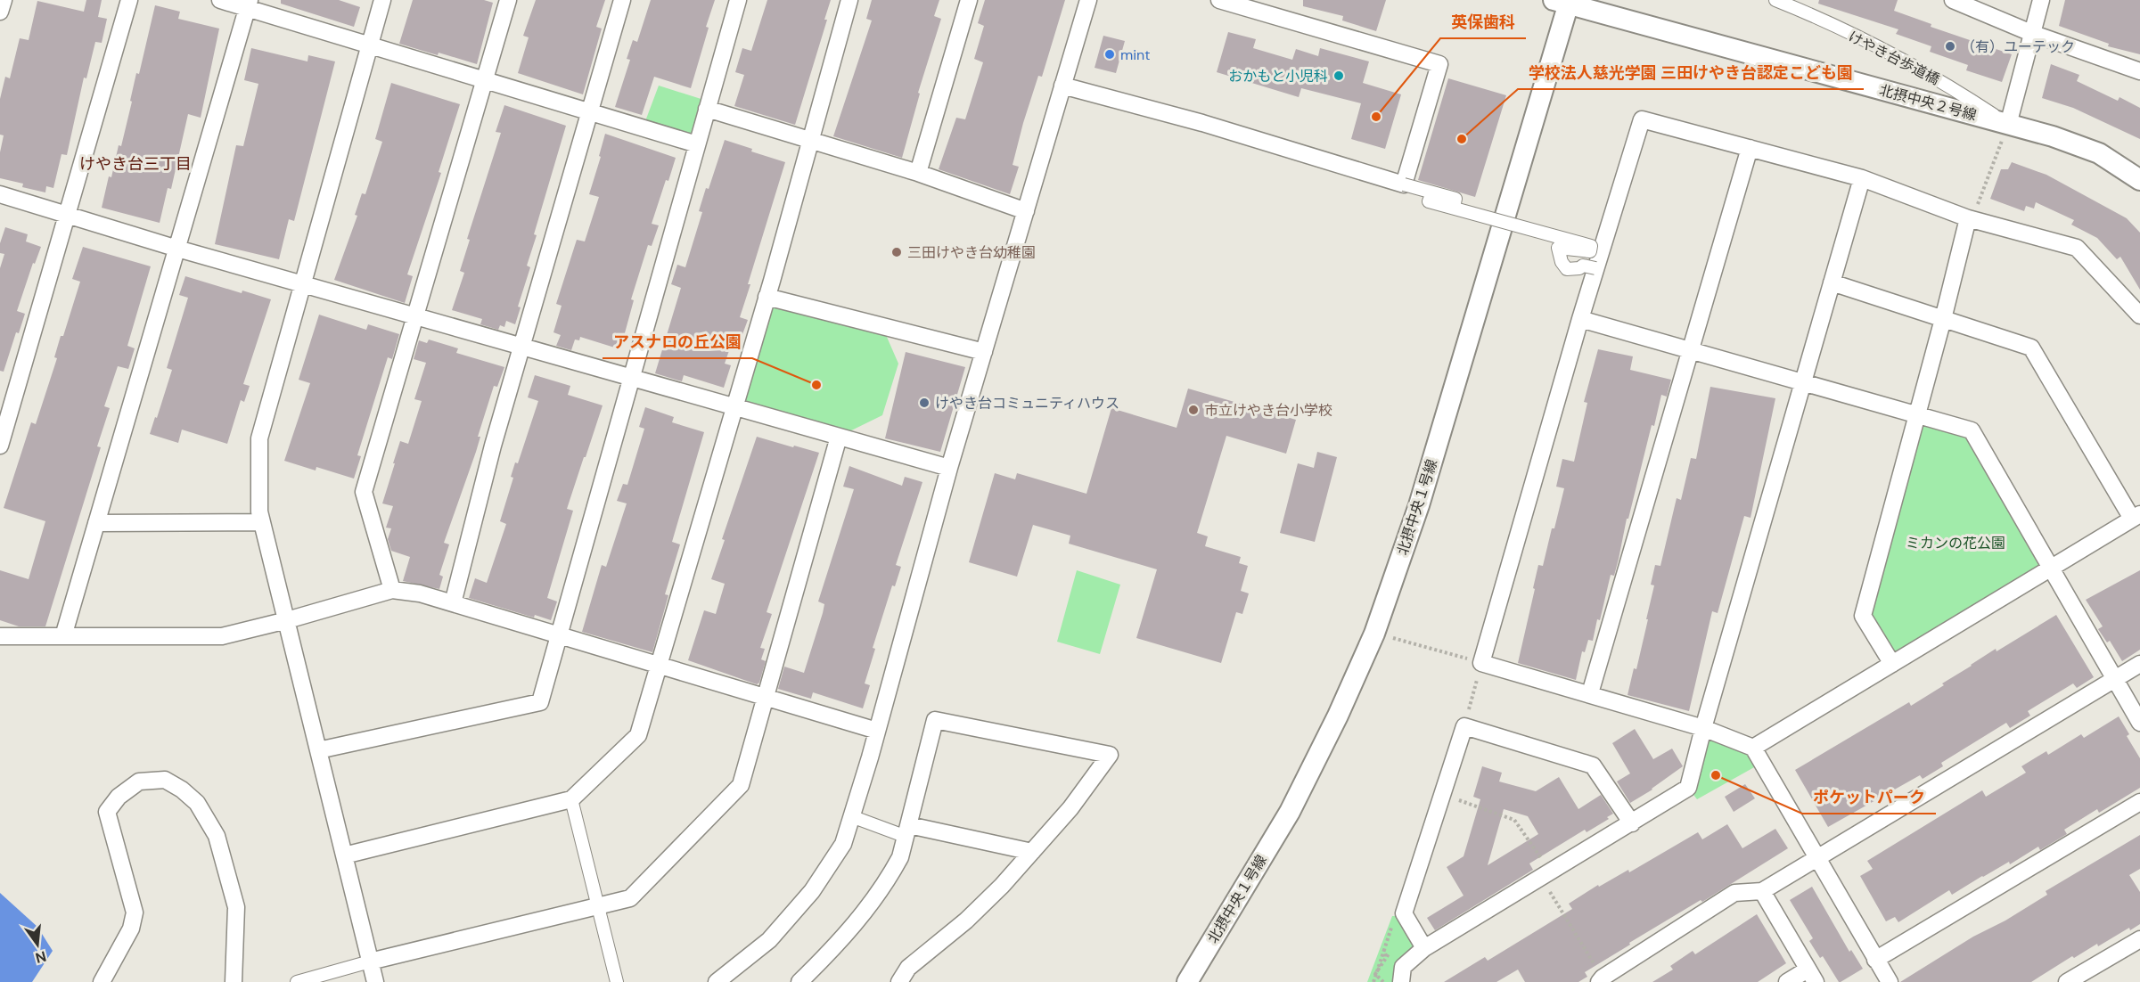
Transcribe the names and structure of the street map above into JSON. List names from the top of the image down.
{
  "streets": {
    "street": ["けやき台歩道橋", "北摂中央２号線", "北摂中央１号線"]
  },
  "crossings": [
    ["けやき台歩道橋", "北摂中央２号線"],
    ["北摂中央２号線", "北摂中央１号線"]
  ],
  "districts": ["けやき台三丁目"],
  "parks": ["ミカンの花公園"],
  "places": [
    "（有）ユーテック",
    "mint",
    "おかもと小児科",
    "英保歯科",
    "学校法人慈光学園 三田けやき台認定こども園",
    "三田けやき台幼稚園",
    "アスナロの丘公園",
    "けやき台コミュニティハウス",
    "市立けやき台小学校",
    "ポケットパーク"
  ],
  "north": "bottom"
}
